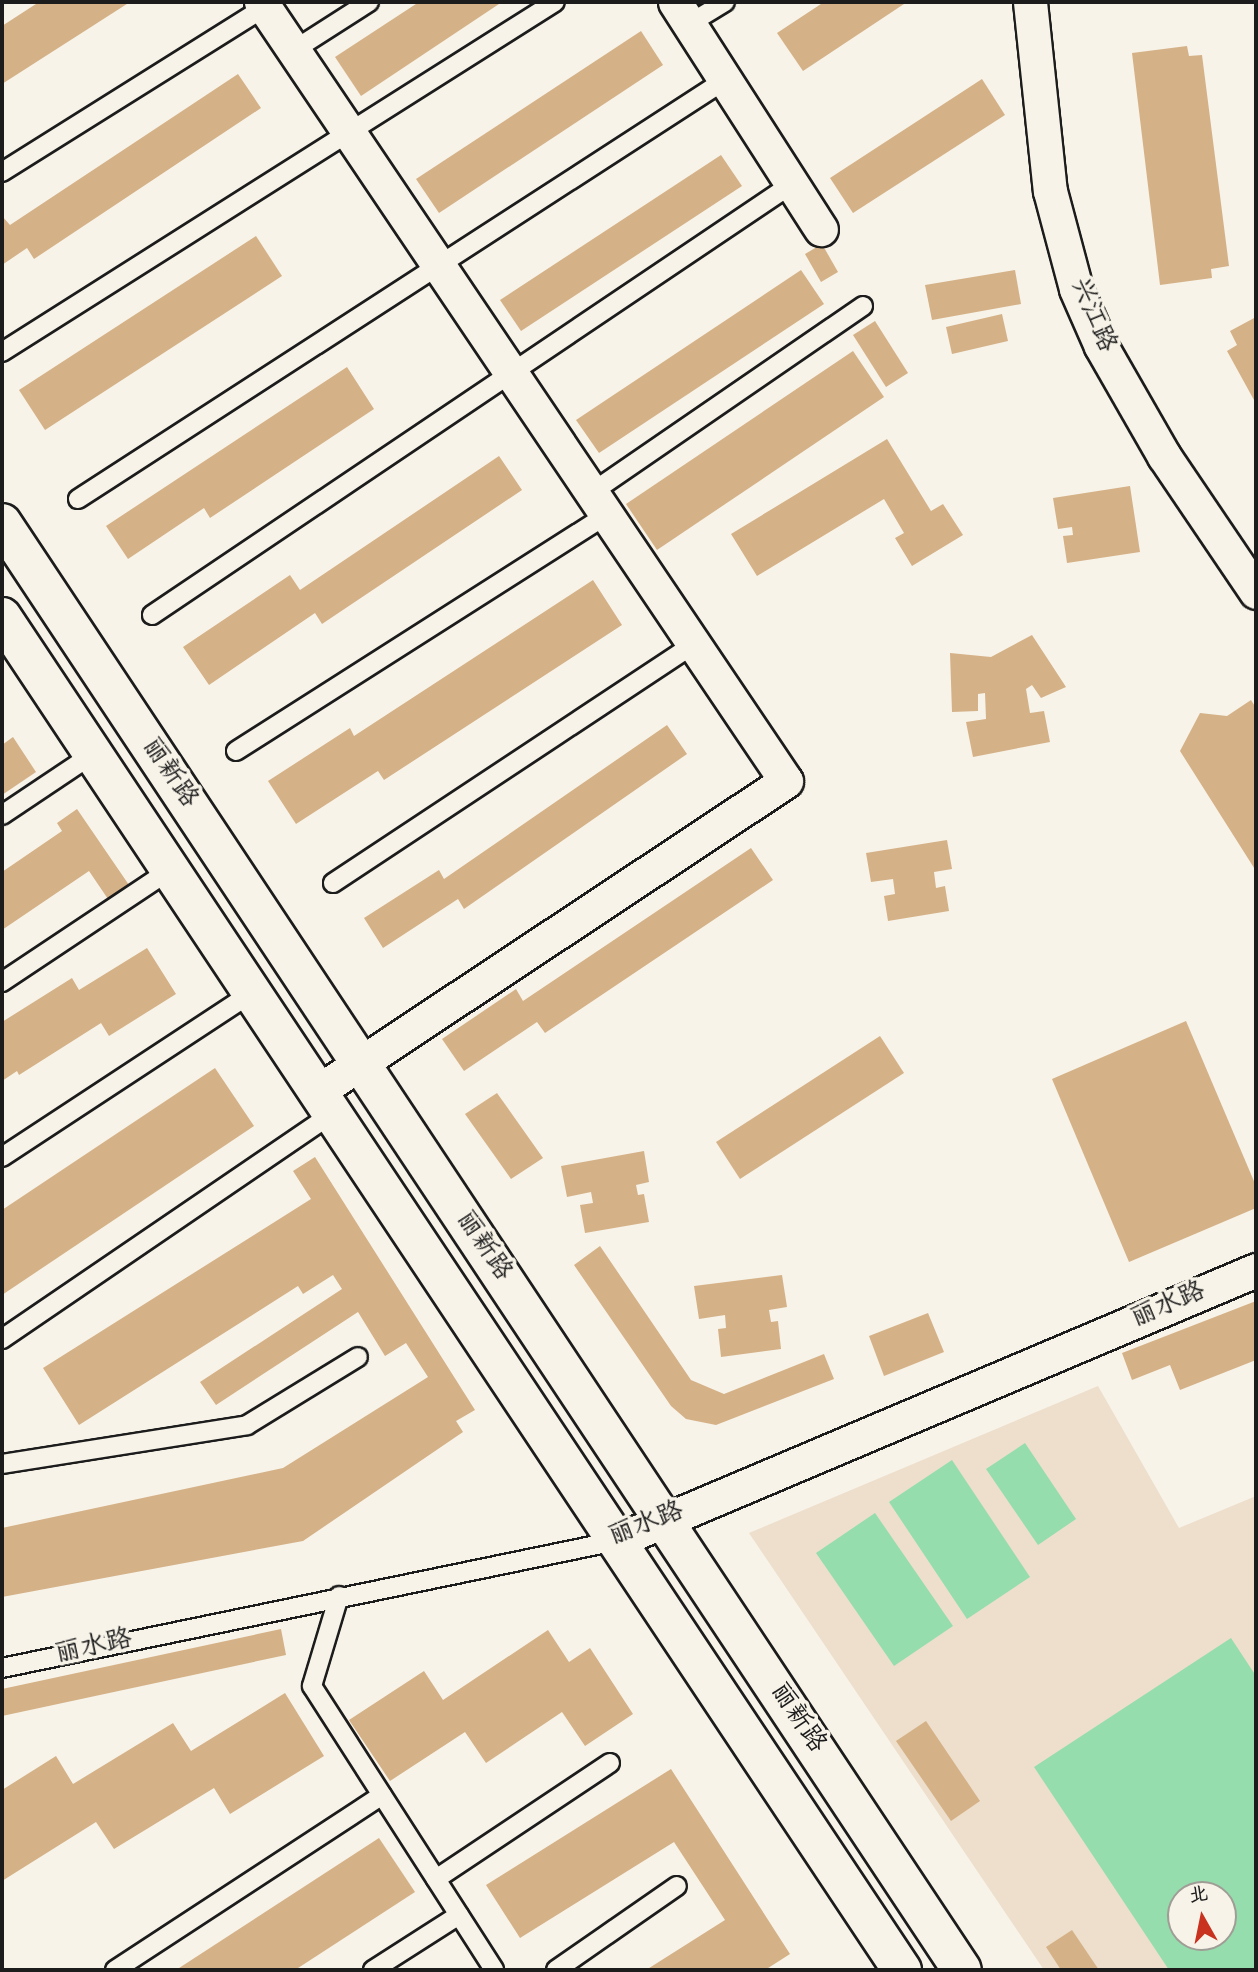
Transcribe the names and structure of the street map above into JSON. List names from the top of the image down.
{
  "streets": {
    "main road": ["丽新路"],
    "street": ["兴江路", "丽水路"]
  },
  "crossings": [
    ["丽新路", "丽水路"]
  ],
  "north": "top"
}
